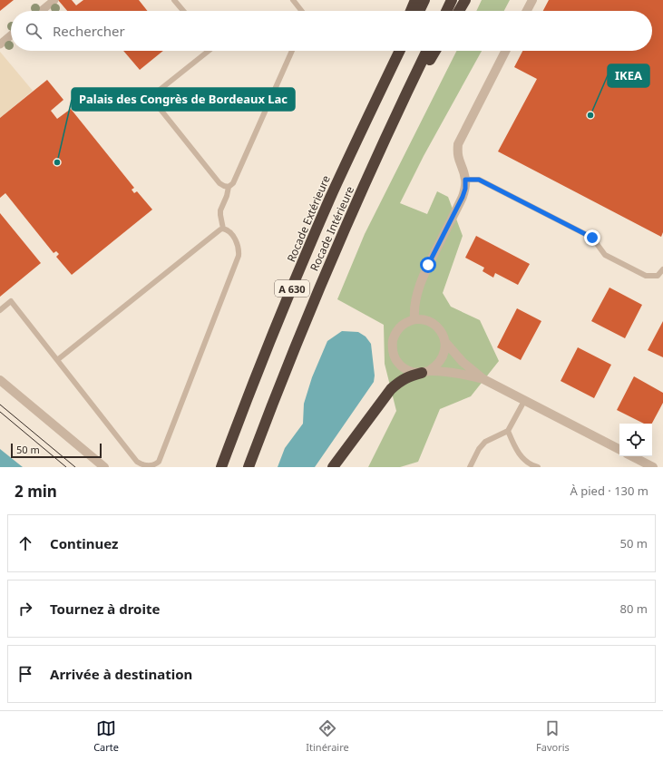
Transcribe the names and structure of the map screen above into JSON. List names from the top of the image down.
{
  "streets": {
    "highway": ["Rocade Extérieure", "Rocade Intérieure", "A 630"]
  },
  "places": ["IKEA", "Palais des Congrès de Bordeaux Lac"],
  "scale_bar": "50 m",
  "page": {
    "search": "Rechercher",
    "scale": "50 m",
    "heading": ["2 min", "À pied · 130 m"],
    "list": [
      ["Continuez", "50 m"],
      ["Tournez à droite", "80 m"],
      "Arrivée à destination"
    ],
    "nav": ["Carte", "Itinéraire", "Favoris"]
  }
}
